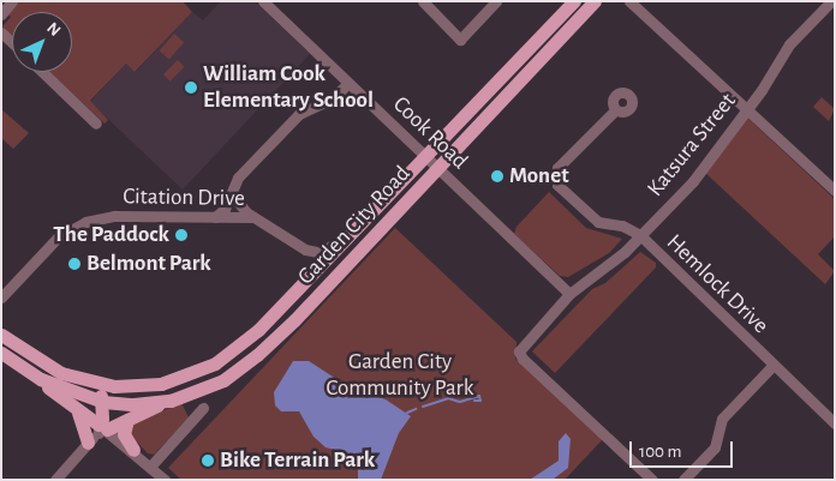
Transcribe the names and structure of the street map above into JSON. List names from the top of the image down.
{
  "streets": {
    "main road": ["Garden City Road"],
    "street": [
      "Cook Road",
      "Katsura Street",
      "Citation Drive",
      "Hemlock Drive"
    ]
  },
  "crossings": [
    ["Cook Road", "Katsura Street"],
    ["Cook Road", "Garden City Road"],
    ["Katsura Street", "Hemlock Drive"],
    ["Citation Drive", "Garden City Road"]
  ],
  "parks": ["Garden City Community Park"],
  "places": [
    "William Cook Elementary School",
    "Monet",
    "The Paddock",
    "Belmont Park",
    "Bike Terrain Park"
  ],
  "scale_bar": "100 m",
  "north": "top right"
}
